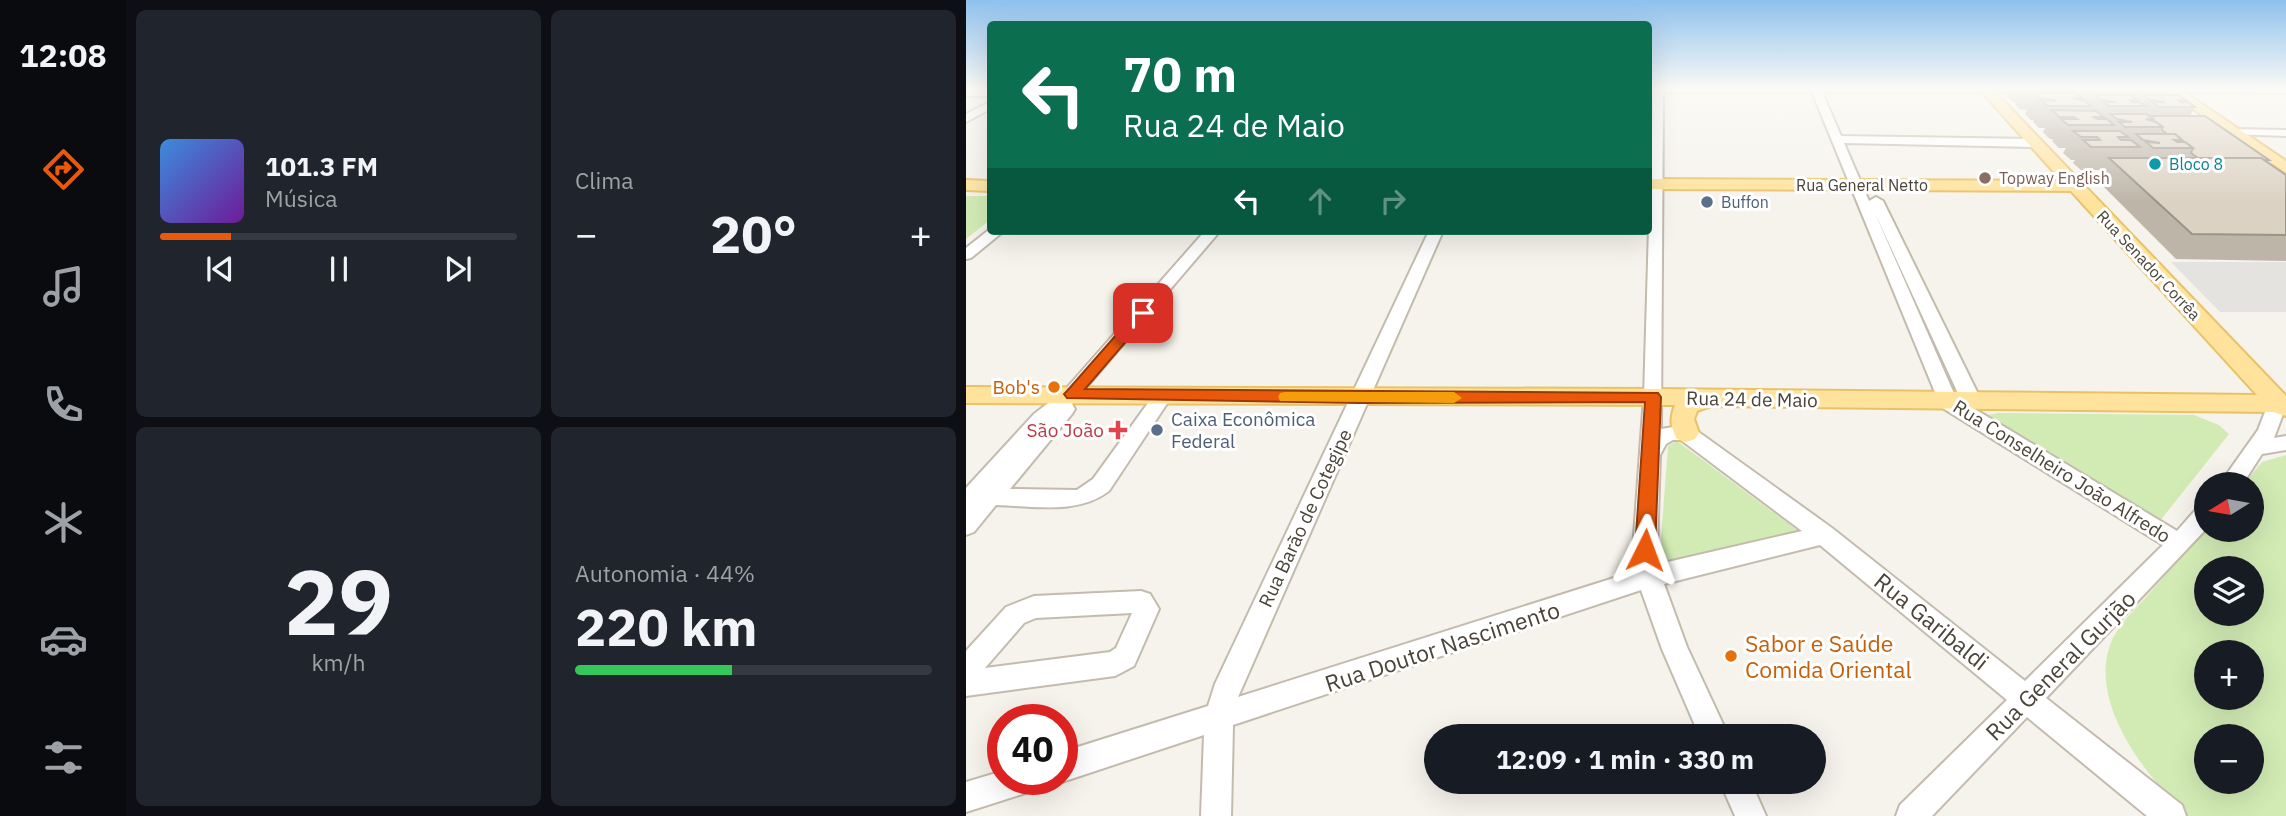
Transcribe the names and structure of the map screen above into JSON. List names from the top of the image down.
{
  "streets": {
    "main road": ["Rua General Netto", "Rua Senador Corrêa", "Rua 24 de Maio"],
    "street": [
      "Rua Conselheiro João Alfredo",
      "Rua Barão de Cotegipe",
      "Rua Garibaldi",
      "Rua Doutor Nascimento",
      "Rua General Gurjão"
    ]
  },
  "crossings": [
    ["Rua General Netto", "Rua Senador Corrêa"],
    ["Rua General Netto", "Rua Conselheiro João Alfredo"],
    ["Rua Senador Corrêa", "Rua 24 de Maio"],
    ["Rua 24 de Maio", "Rua Conselheiro João Alfredo"],
    ["Rua 24 de Maio", "Rua Barão de Cotegipe"],
    ["Rua Conselheiro João Alfredo", "Rua General Gurjão"],
    ["Rua Barão de Cotegipe", "Rua Doutor Nascimento"],
    ["Rua Garibaldi", "Rua Doutor Nascimento"],
    ["Rua Garibaldi", "Rua General Gurjão"]
  ],
  "places": {
    "other": [
      "Bloco 8",
      "Topway English",
      "Buffon",
      "Bob's",
      "Caixa Econômica Federal",
      "Sabor e Saúde Comida Oriental"
    ],
    "health": ["São João"]
  },
  "north": "left",
  "page": {
    "tabs": "12:08",
    "tile": [
      "Clima",
      ["29", "km/h"],
      ["Autonomia · 44%", "220 km"]
    ],
    "turn": ["70 m", "Rua 24 de Maio"],
    "song": ["101.3 FM", "Música"],
    "heat": ["−", "20°", "+"],
    "map_buttons": ["+", "−"],
    "limit": "40",
    "trip": "12:09 · 1 min · 330 m"
  }
}
